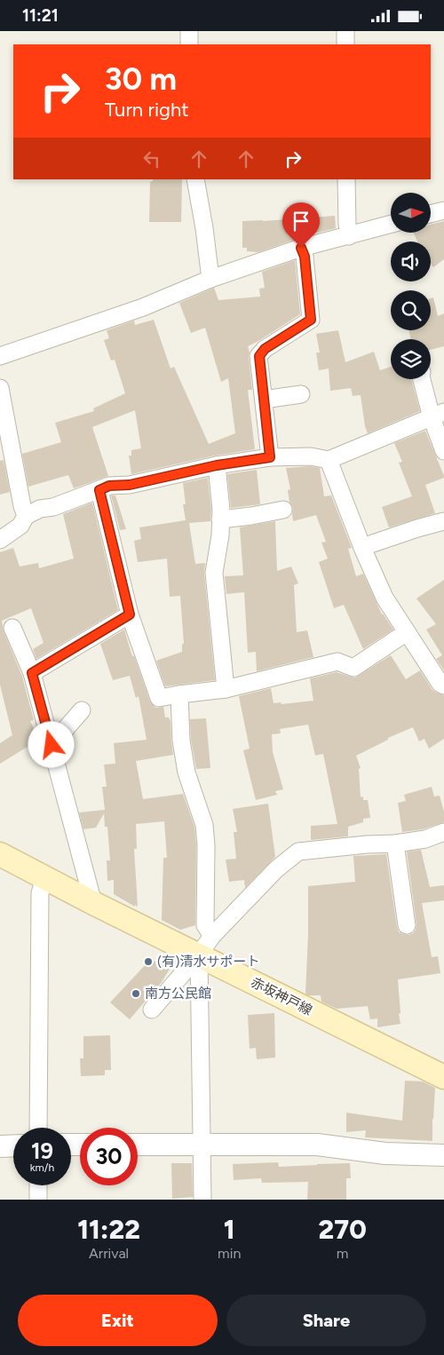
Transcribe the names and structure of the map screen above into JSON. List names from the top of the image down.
{
  "streets": {
    "main road": ["赤坂神戸線"]
  },
  "places": ["(有)清水サポート", "南方公民館"],
  "north": "right",
  "page": {
    "status": "11:21",
    "turn": ["30 m", "Turn right"],
    "speed": "19 km/h",
    "limit": "30",
    "eta": [
      "11:22",
      "Arrival",
      "1",
      "min",
      "270",
      "m"
    ],
    "buttons": ["Exit", "Share"]
  }
}
